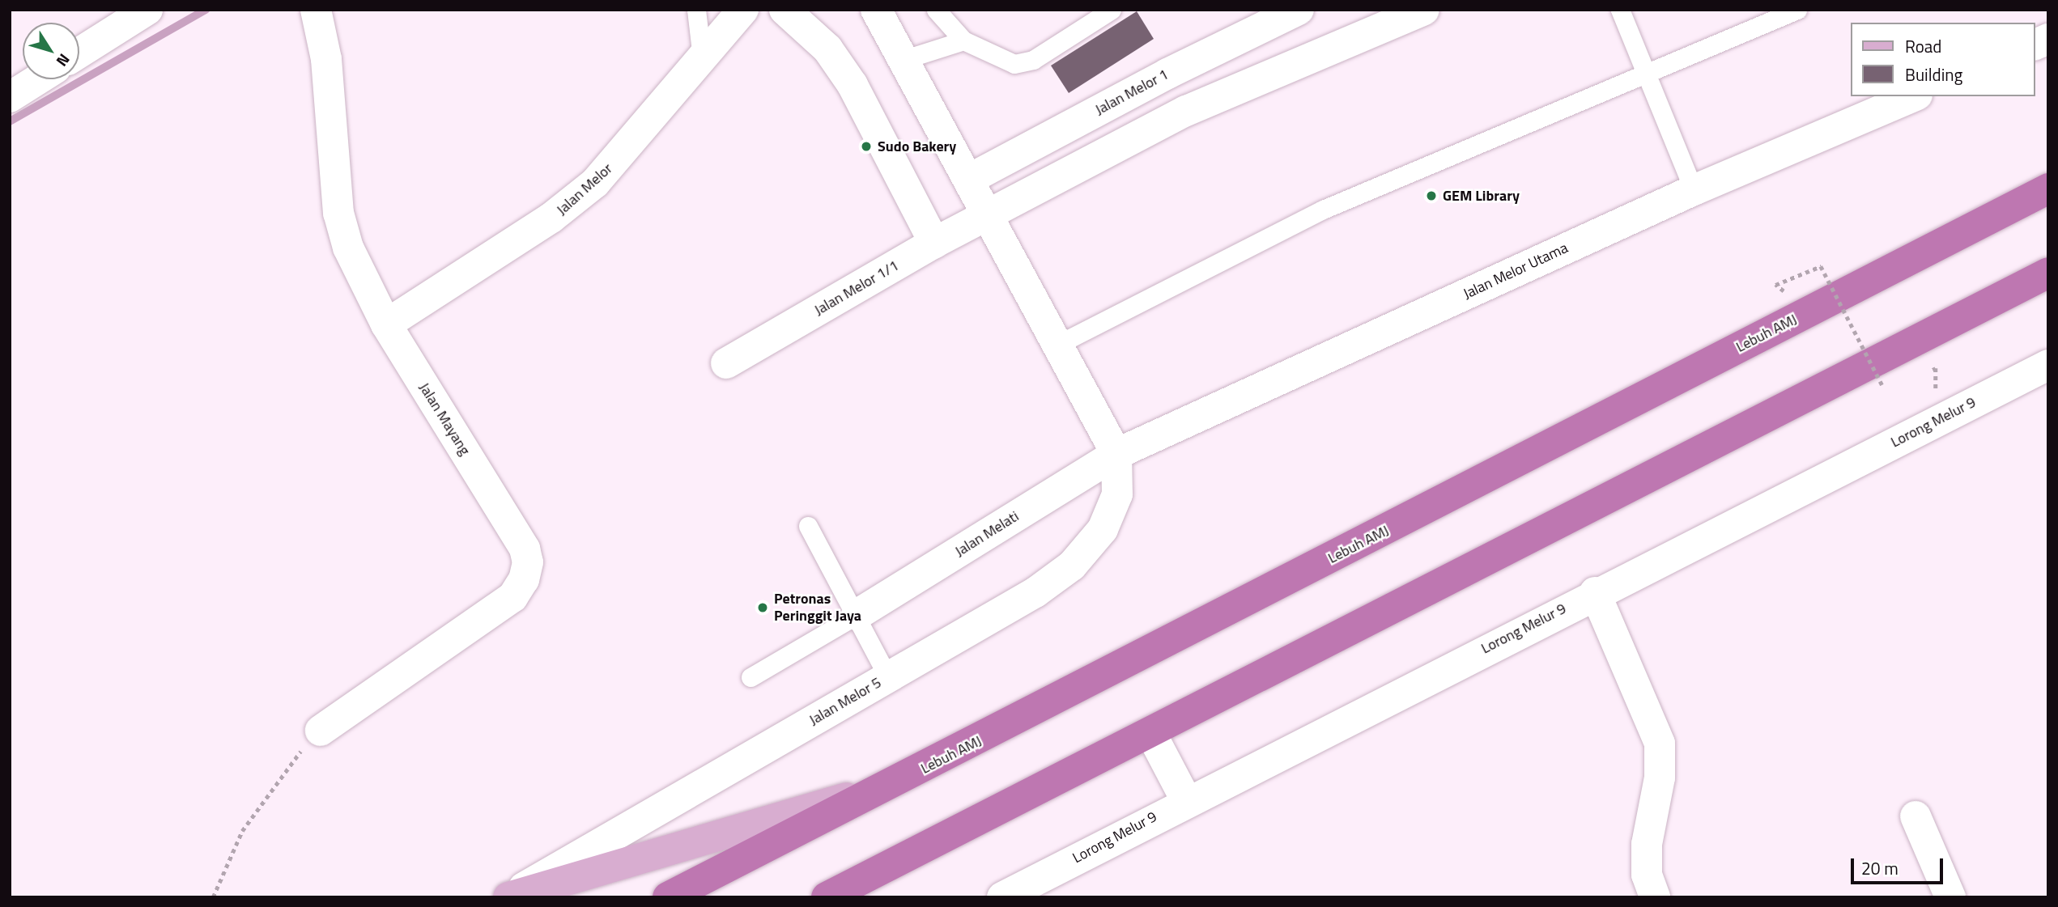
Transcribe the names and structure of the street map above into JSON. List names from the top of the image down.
{
  "streets": {
    "highway": ["Lebuh AMJ"],
    "street": [
      "Jalan Melor 1",
      "Jalan Melor",
      "Jalan Melor Utama",
      "Jalan Melor 1/1",
      "Jalan Mayang",
      "Lorong Melur 9",
      "Jalan Melati",
      "Jalan Melor 5"
    ]
  },
  "crossings": [
    ["Jalan Melor", "Jalan Mayang"],
    ["Jalan Melor Utama", "Jalan Melati"],
    ["Jalan Melor Utama", "Jalan Melor 5"],
    ["Jalan Melati", "Jalan Melor 5"]
  ],
  "places": ["Sudo Bakery", "GEM Library", "Petronas Peringgit Jaya"],
  "legend": ["Road", "Building"],
  "scale_bar": "20 m",
  "north": "bottom right"
}
